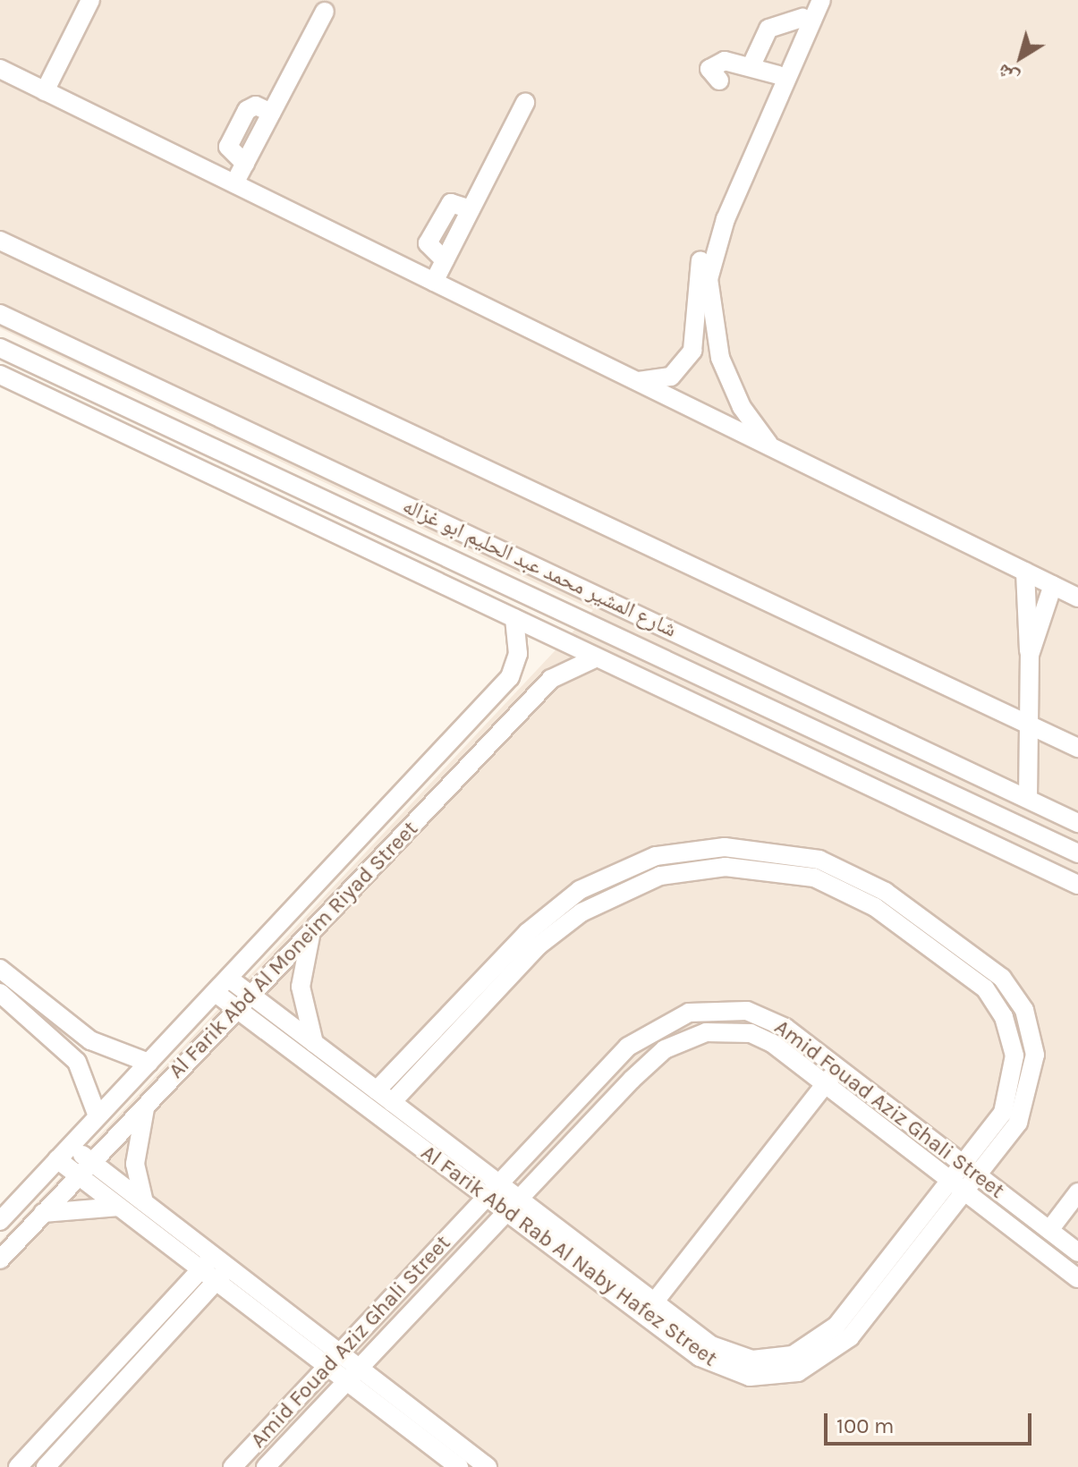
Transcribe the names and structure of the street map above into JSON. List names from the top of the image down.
{
  "streets": {
    "street": [
      "شارع المشير محمد عبد الحليم ابو غزاله",
      "Al Farik Abd Al Moneim Riyad Street",
      "Amid Fouad Aziz Ghali Street",
      "Al Farik Abd Rab Al Naby Hafez Street"
    ]
  },
  "crossings": [
    ["Al Farik Abd Al Moneim Riyad Street", "Al Farik Abd Rab Al Naby Hafez Street"],
    ["Amid Fouad Aziz Ghali Street", "Al Farik Abd Rab Al Naby Hafez Street"]
  ],
  "scale_bar": "100 m",
  "north": "bottom left"
}
